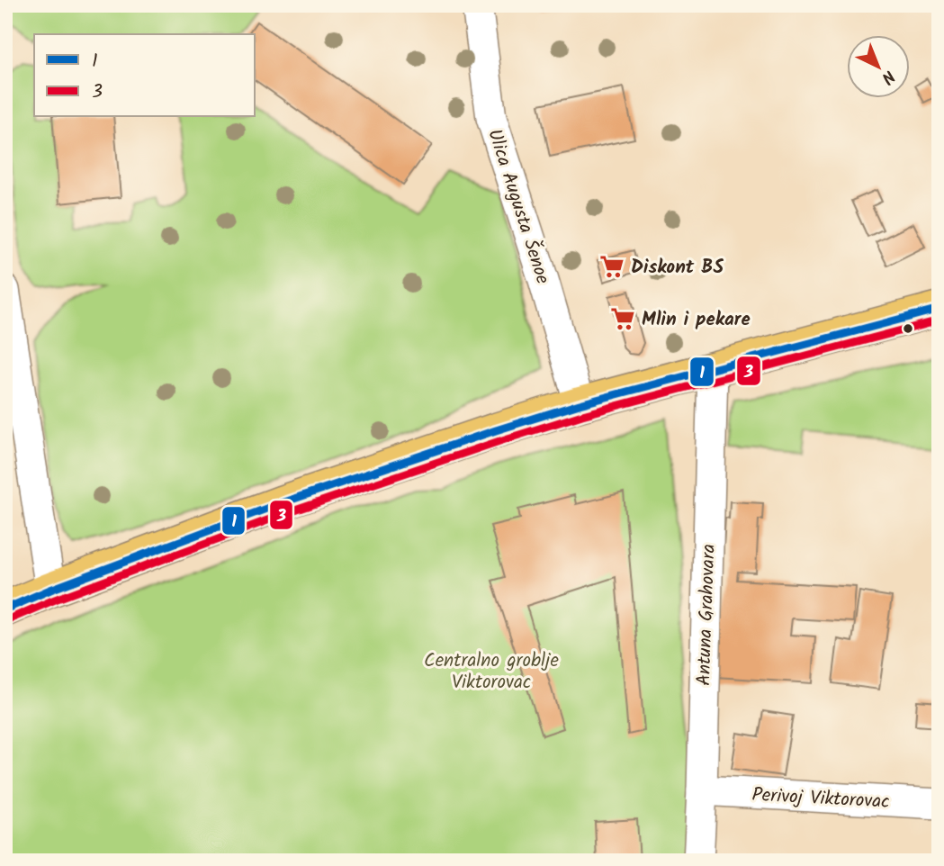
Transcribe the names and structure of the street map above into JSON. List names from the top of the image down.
{
  "streets": {
    "street": ["Ulica Augusta Šenoe", "Antuna Grahovara", "Perivoj Viktorovac"]
  },
  "crossings": [
    ["Antuna Grahovara", "Perivoj Viktorovac"]
  ],
  "parks": ["Centralno groblje Viktorovac"],
  "places": {
    "supermarket": ["Diskont BS", "Mlin i pekare"]
  },
  "lines": ["transit line 1", "transit line 3"],
  "legend": ["1", "3"],
  "north": "bottom right"
}
